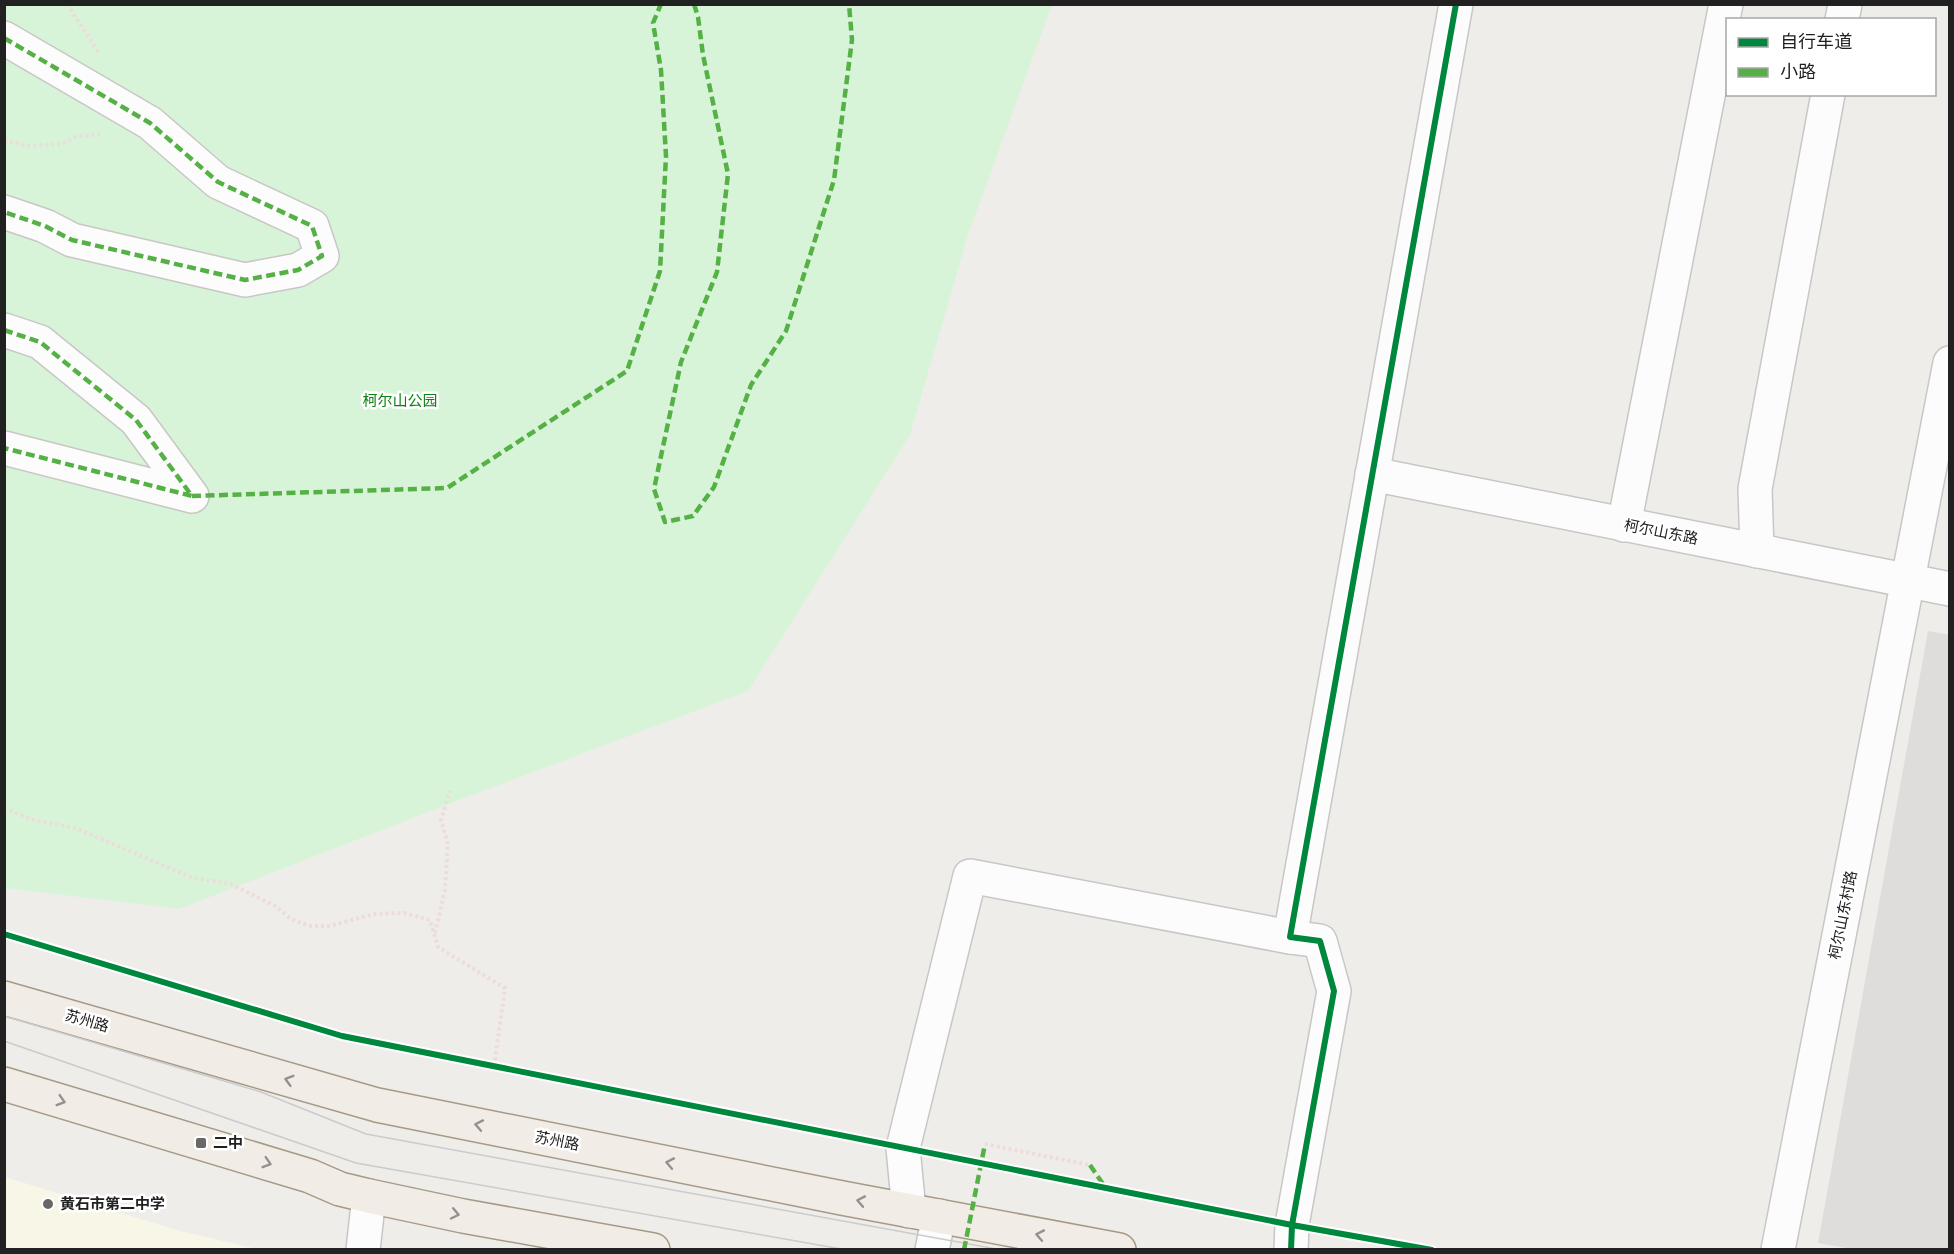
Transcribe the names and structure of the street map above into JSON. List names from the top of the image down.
{
  "streets": {
    "main road": ["苏州路"],
    "street": ["柯尔山东路", "柯尔山东村路"]
  },
  "crossings": [
    ["柯尔山东路", "柯尔山东村路"]
  ],
  "parks": ["柯尔山公园"],
  "places": {
    "transit": ["二中"],
    "other": ["黄石市第二中学"]
  },
  "legend": ["自行车道", "小路"]
}
